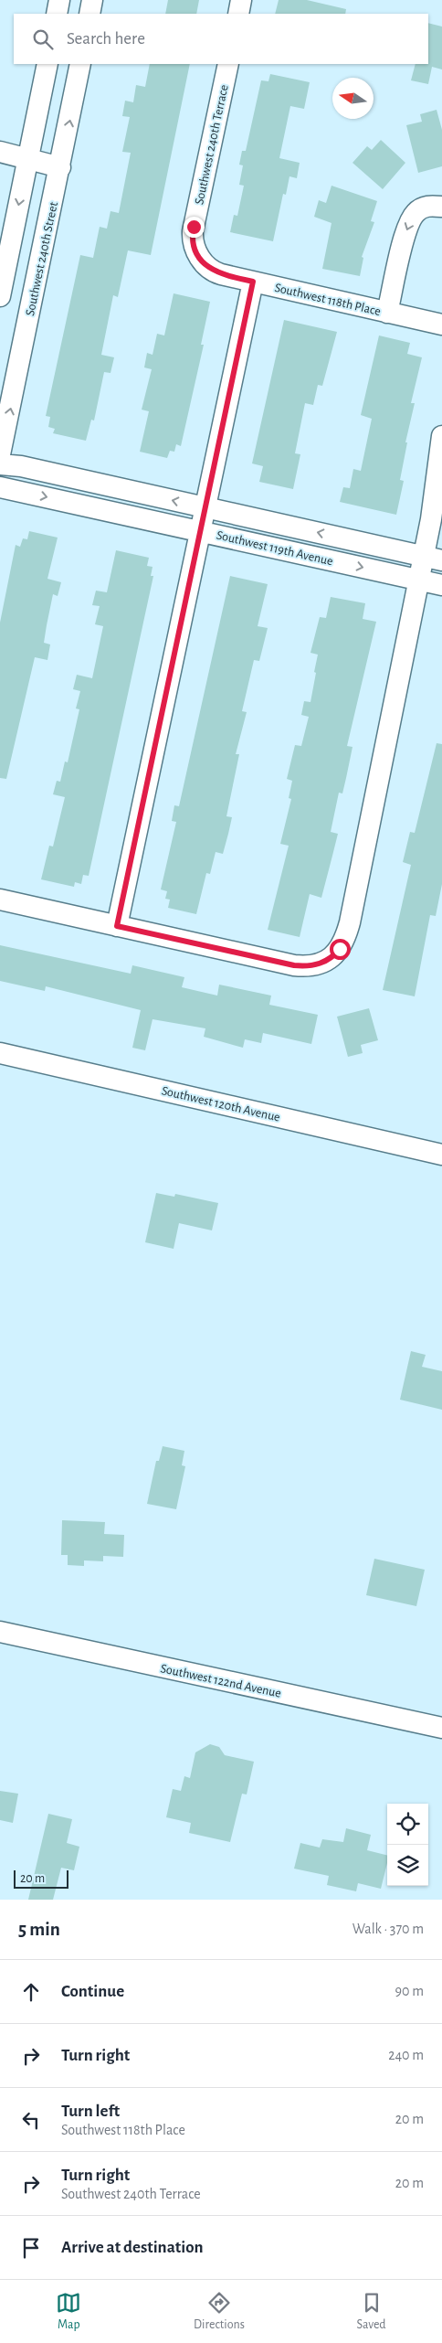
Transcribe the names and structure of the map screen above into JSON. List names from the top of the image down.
{
  "streets": {
    "street": [
      "Southwest 240th Terrace",
      "Southwest 240th Street",
      "Southwest 118th Place",
      "Southwest 119th Avenue",
      "Southwest 120th Avenue",
      "Southwest 122nd Avenue"
    ]
  },
  "crossings": [
    ["Southwest 240th Terrace", "Southwest 118th Place"]
  ],
  "scale_bar": "20 m",
  "north": "left",
  "page": {
    "search": "Search here",
    "scale": "20 m",
    "heading": ["5 min", "Walk · 370 m"],
    "list": [
      ["Continue", "90 m"],
      ["Turn right", "240 m"],
      ["Turn left", "Southwest 118th Place", "20 m"],
      ["Turn right", "Southwest 240th Terrace", "20 m"],
      "Arrive at destination"
    ],
    "nav": ["Map", "Directions", "Saved"]
  }
}
